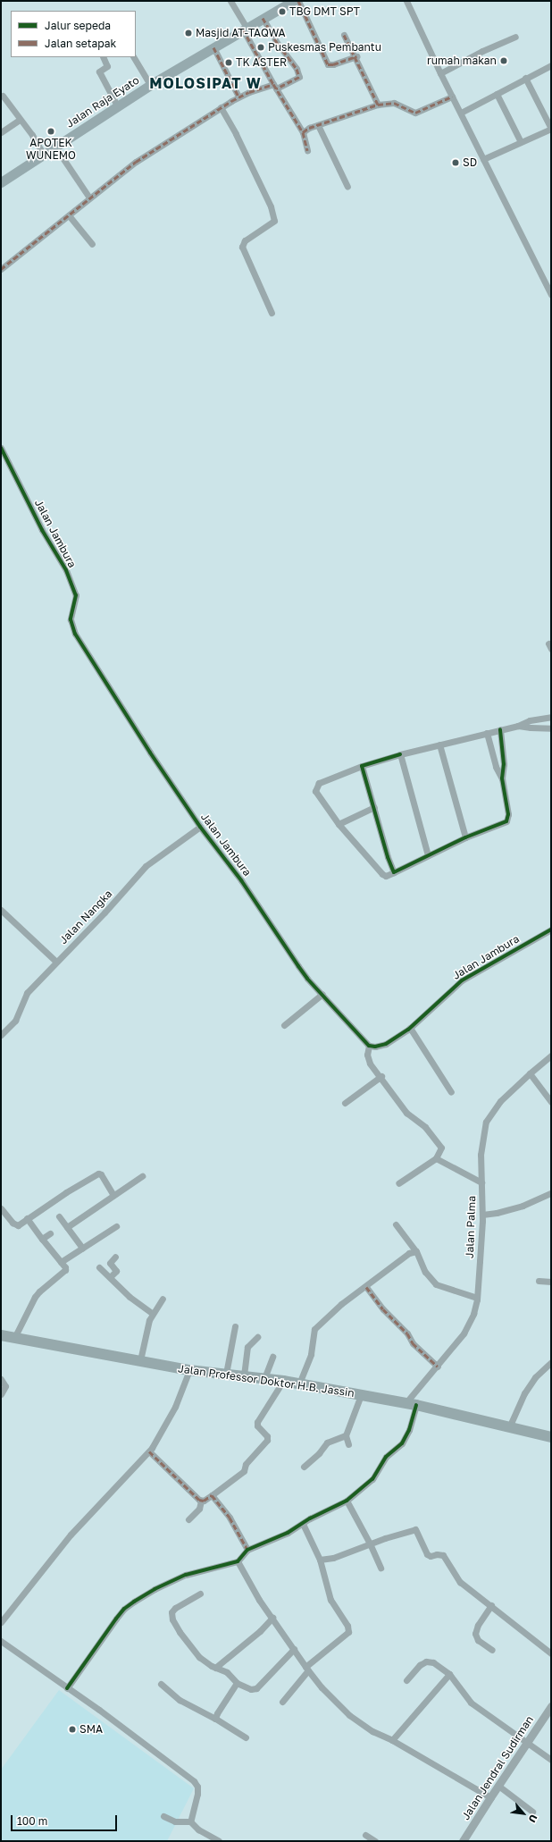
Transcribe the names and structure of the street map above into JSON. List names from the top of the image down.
{
  "streets": {
    "highway": ["Jalan Professor Doktor H.B. Jassin"],
    "main road": ["Jalan Raja Eyato"],
    "street": [
      "Jalan Jambura",
      "Jalan Nangka",
      "Jalan Palma",
      "Jalan Jendral Sudirman"
    ]
  },
  "crossings": [
    ["Jalan Jambura", "Jalan Nangka"],
    ["Jalan Palma", "Jalan Professor Doktor H.B. Jassin"]
  ],
  "districts": ["MOLOSIPAT W"],
  "places": [
    "TBG DMT SPT",
    "Masjid AT-TAQWA",
    "Puskesmas Pembantu",
    "rumah makan",
    "TK ASTER",
    "APOTEK WUNEMO",
    "SD",
    "SMA"
  ],
  "legend": ["Jalur sepeda", "Jalan setapak"],
  "scale_bar": "100 m",
  "north": "bottom right"
}
